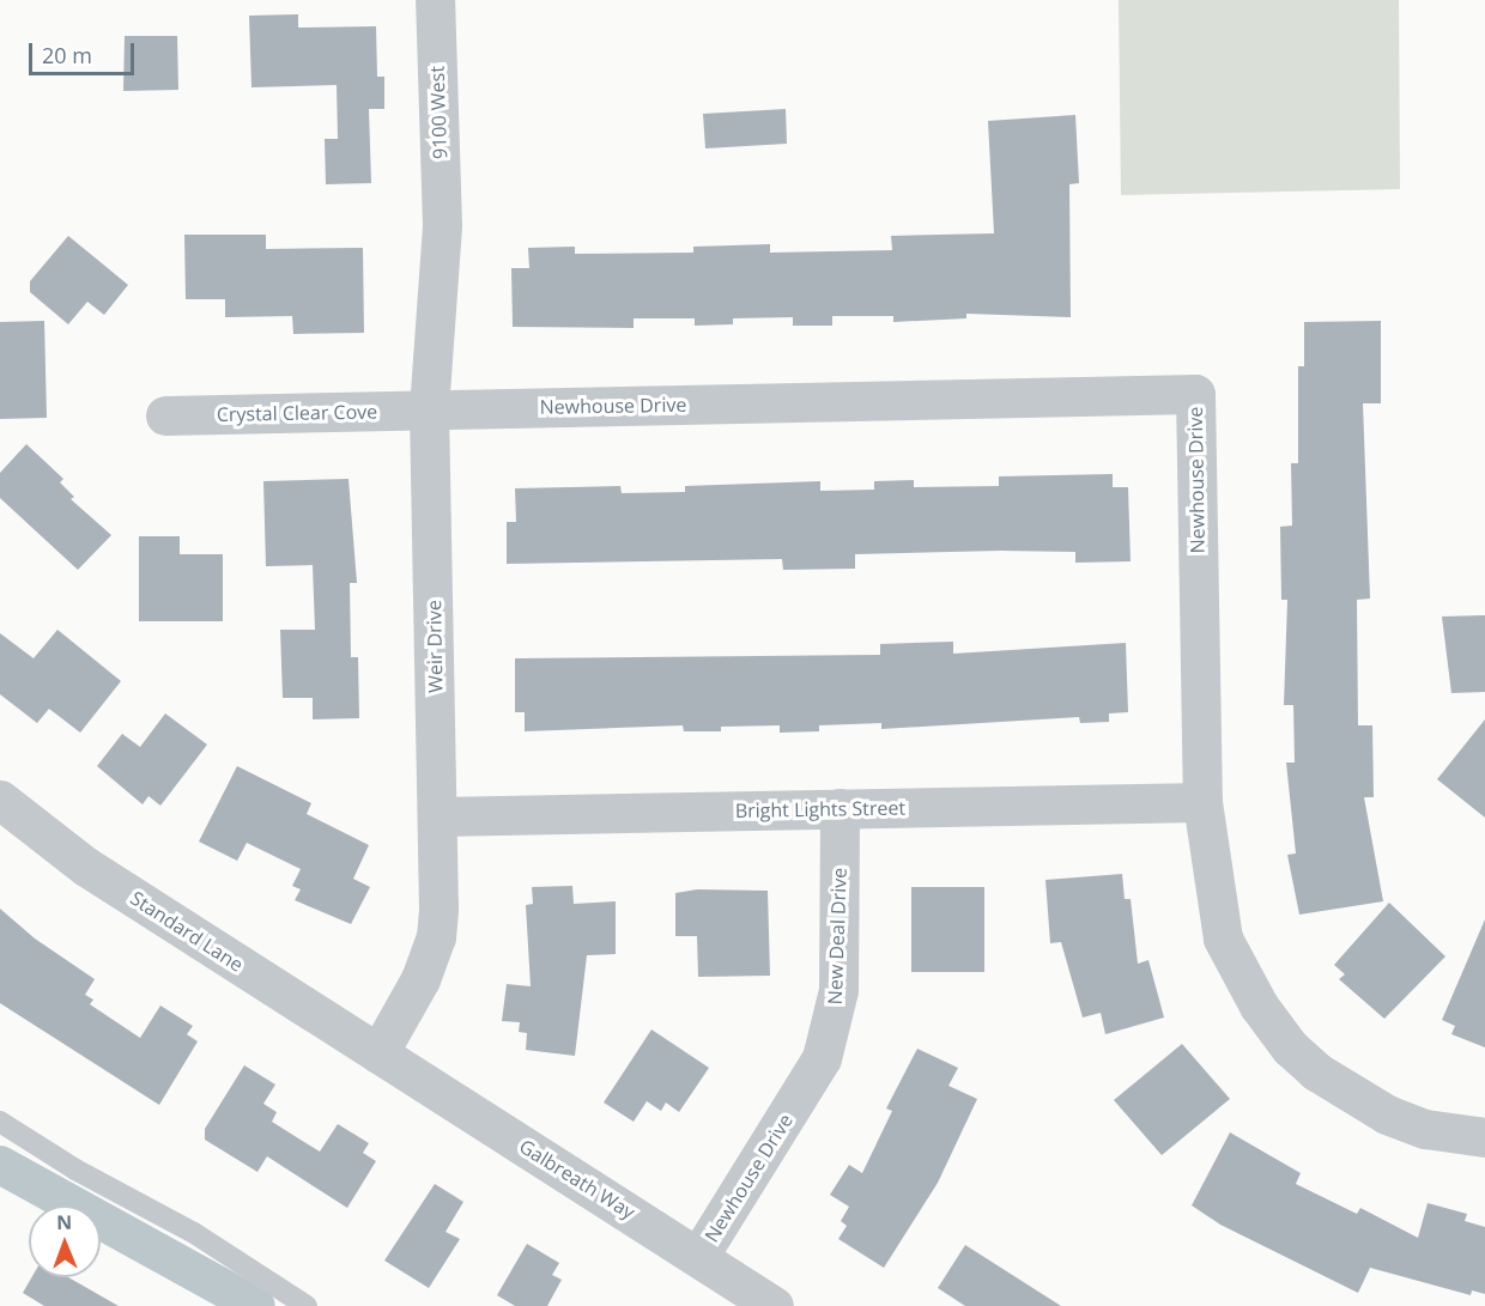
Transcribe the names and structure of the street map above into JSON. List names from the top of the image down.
{
  "streets": {
    "street": [
      "9100 West",
      "Newhouse Drive",
      "Crystal Clear Cove",
      "Weir Drive",
      "Bright Lights Street",
      "Standard Lane",
      "New Deal Drive",
      "Galbreath Way"
    ]
  },
  "crossings": [
    ["9100 West", "Weir Drive"],
    ["Newhouse Drive", "Crystal Clear Cove"],
    ["Newhouse Drive", "Weir Drive"],
    ["Newhouse Drive", "Bright Lights Street"],
    ["Newhouse Drive", "New Deal Drive"],
    ["Newhouse Drive", "Galbreath Way"],
    ["Crystal Clear Cove", "Weir Drive"],
    ["Weir Drive", "Bright Lights Street"],
    ["Weir Drive", "Standard Lane"],
    ["Weir Drive", "Galbreath Way"],
    ["Bright Lights Street", "New Deal Drive"],
    ["Standard Lane", "Galbreath Way"]
  ],
  "scale_bar": "20 m",
  "north": "top"
}
